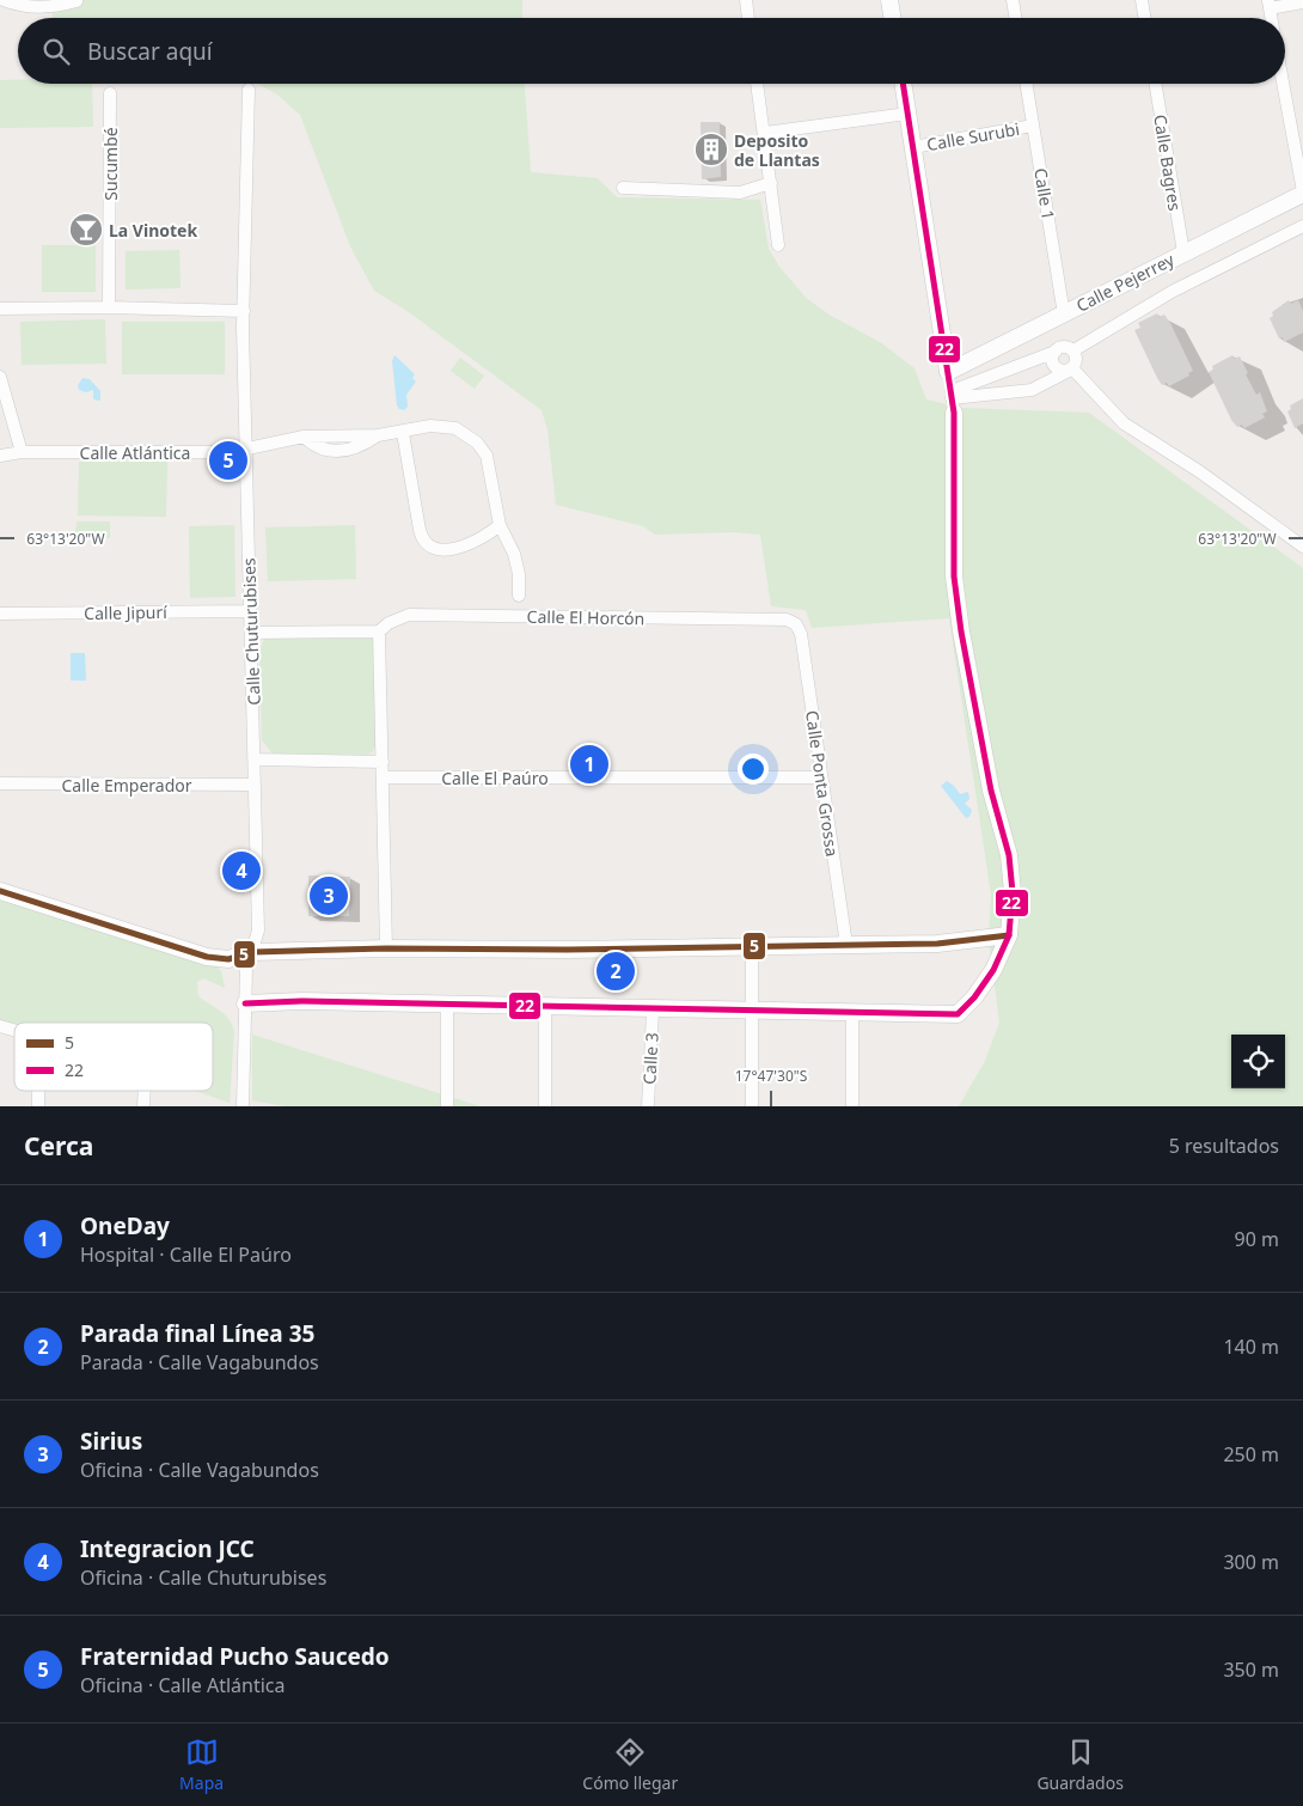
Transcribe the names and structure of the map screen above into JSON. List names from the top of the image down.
{
  "streets": {
    "street": [
      "Calle Surubi",
      "Calle Bagres",
      "Sucumbé",
      "Calle 1",
      "Calle Pejerrey",
      "Calle Atlántica",
      "Calle Jipurí",
      "Calle El Horcón",
      "Calle Chuturubises",
      "Calle El Paúro",
      "Calle Ponta Grossa",
      "Calle Emperador",
      "Calle 3"
    ]
  },
  "crossings": [
    ["Calle Surubi", "Calle 1"],
    ["Calle Bagres", "Calle Pejerrey"],
    ["Calle 1", "Calle Pejerrey"],
    ["Calle Atlántica", "Calle Chuturubises"],
    ["Calle Jipurí", "Calle Chuturubises"],
    ["Calle El Horcón", "Calle Ponta Grossa"],
    ["Calle Chuturubises", "Calle Emperador"],
    ["Calle El Paúro", "Calle Ponta Grossa"]
  ],
  "places": {
    "building": ["Deposito de Llantas"],
    "bar": ["La Vinotek"]
  },
  "lines": ["transit line 22", "transit line 5"],
  "legend": ["5", "22"],
  "page": {
    "search": "Buscar aquí",
    "pins": [
      "5",
      "1",
      "4",
      "3",
      "2"
    ],
    "heading": ["Cerca", "5 resultados"],
    "list": [
      {
        "mark": "1",
        "name": "OneDay",
        "note": "Hospital · Calle El Paúro",
        "value": "90 m"
      },
      {
        "mark": "2",
        "name": "Parada final Línea 35",
        "note": "Parada · Calle Vagabundos",
        "value": "140 m"
      },
      {
        "mark": "3",
        "name": "Sirius",
        "note": "Oficina · Calle Vagabundos",
        "value": "250 m"
      },
      {
        "mark": "4",
        "name": "Integracion JCC",
        "note": "Oficina · Calle Chuturubises",
        "value": "300 m"
      },
      {
        "mark": "5",
        "name": "Fraternidad Pucho Saucedo",
        "note": "Oficina · Calle Atlántica",
        "value": "350 m"
      }
    ],
    "nav": ["Mapa", "Cómo llegar", "Guardados"]
  },
  "coordinates": ["63°13'20\"W", "17°47'30\"S"]
}
